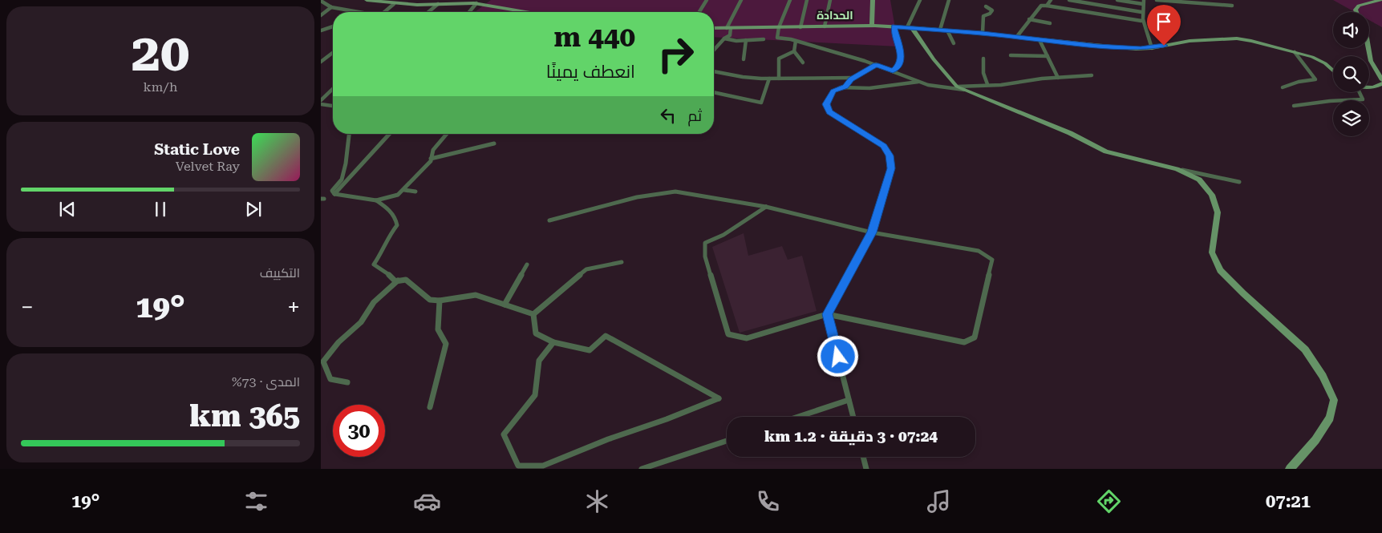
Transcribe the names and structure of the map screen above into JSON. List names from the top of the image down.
{
  "districts": ["الحدادة"],
  "page": {
    "tile": [
      ["20", "km/h"],
      "التكييف",
      ["المدى · 73%", "365 km"]
    ],
    "turn": ["440 m", "انعطف يمينًا"],
    "then": "ثم",
    "song": ["Static Love", "Velvet Ray"],
    "heat": ["−", "19°", "+"],
    "limit": "30",
    "trip": "07:24 · 3 دقيقة · 1.2 km",
    "tabs": ["07:21", "19°"]
  }
}
